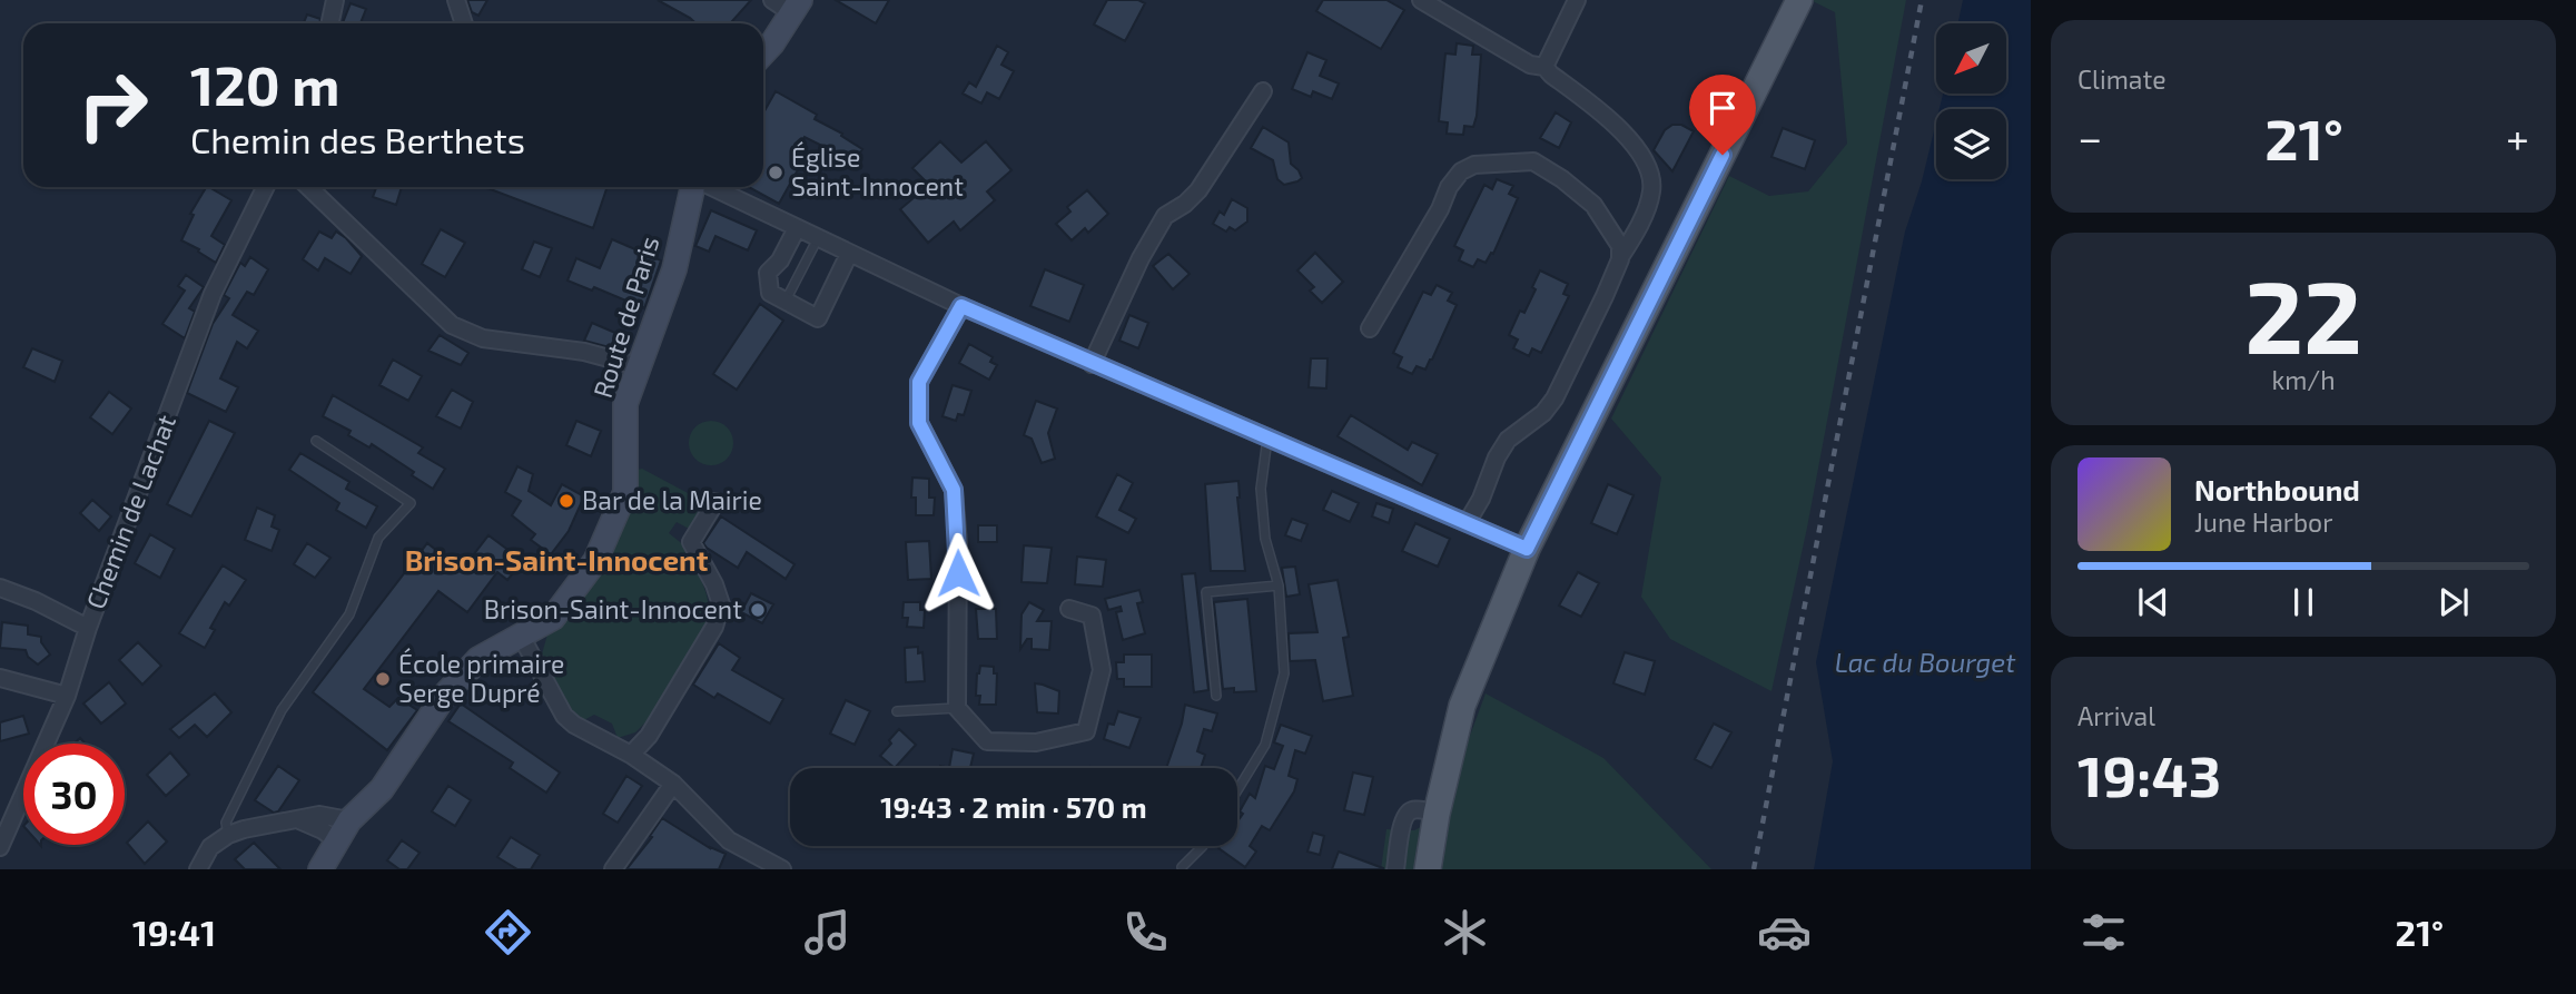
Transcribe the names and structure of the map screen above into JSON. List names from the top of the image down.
{
  "streets": {
    "street": ["Route de Paris", "Chemin de Lachat"]
  },
  "districts": ["Brison-Saint-Innocent"],
  "water": ["Lac du Bourget"],
  "places": [
    "Église Saint-Innocent",
    "Bar de la Mairie",
    "Brison-Saint-Innocent",
    "École primaire Serge Dupré"
  ],
  "north": "bottom left",
  "page": {
    "tile": [
      "Climate",
      ["22", "km/h"],
      ["Arrival", "19:43"]
    ],
    "turn": ["120 m", "Chemin des Berthets"],
    "heat": ["−", "21°", "+"],
    "song": ["Northbound", "June Harbor"],
    "limit": "30",
    "trip": "19:43 · 2 min · 570 m",
    "tabs": ["19:41", "21°"]
  }
}
